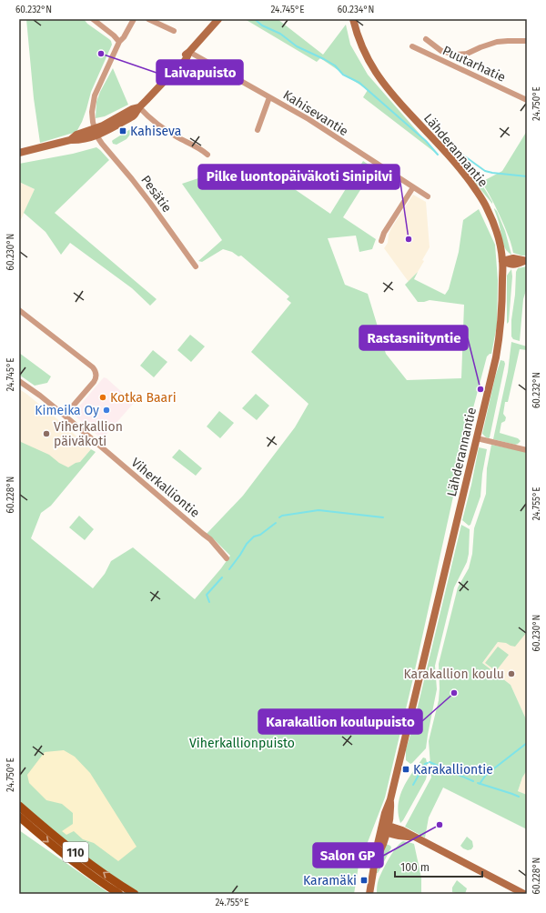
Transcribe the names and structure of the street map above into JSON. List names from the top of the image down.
{
  "streets": {
    "main road": ["Lähderannantie", "110"],
    "street": [
      "Puutarhatie",
      "Kahisevantie",
      "Pesätie",
      "Viherkalliontie"
    ]
  },
  "parks": ["Viherkallionpuisto"],
  "places": {
    "other": [
      "Laivapuisto",
      "Pilke luontopäiväkoti Sinipilvi",
      "Rastasniityntie",
      "Kotka Baari",
      "Kimeika Oy",
      "Viherkallion päiväkoti",
      "Karakallion koulu",
      "Karakallion koulupuisto",
      "Salon GP"
    ],
    "transit": ["Kahiseva", "Karakalliontie", "Karamäki"]
  },
  "scale_bar": "100 m",
  "coordinates": [
    "60.232°N",
    "24.745°E",
    "60.234°N",
    "24.750°E",
    "60.230°N",
    "60.228°N",
    "24.755°E"
  ]
}
